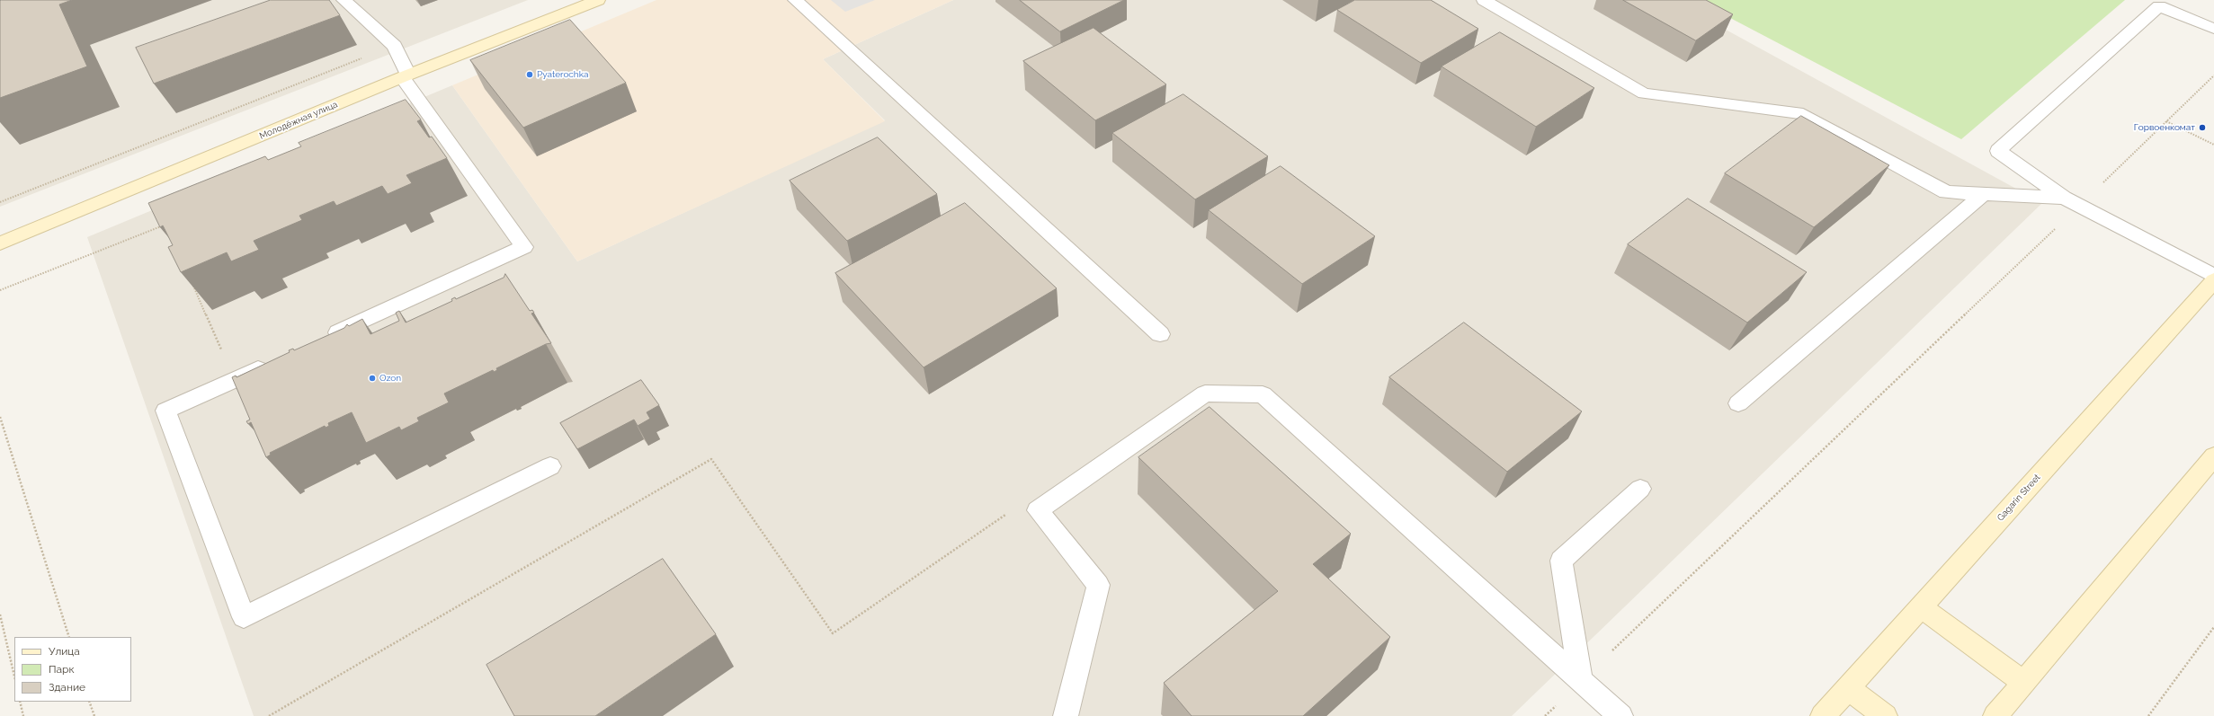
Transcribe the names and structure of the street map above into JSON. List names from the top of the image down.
{
  "streets": {
    "street": ["Молодёжная улица", "Gagarin Street"]
  },
  "places": ["Pyaterochka", "Горвоенкомат", "Ozon"],
  "legend": ["Улица", "Парк", "Здание"]
}
